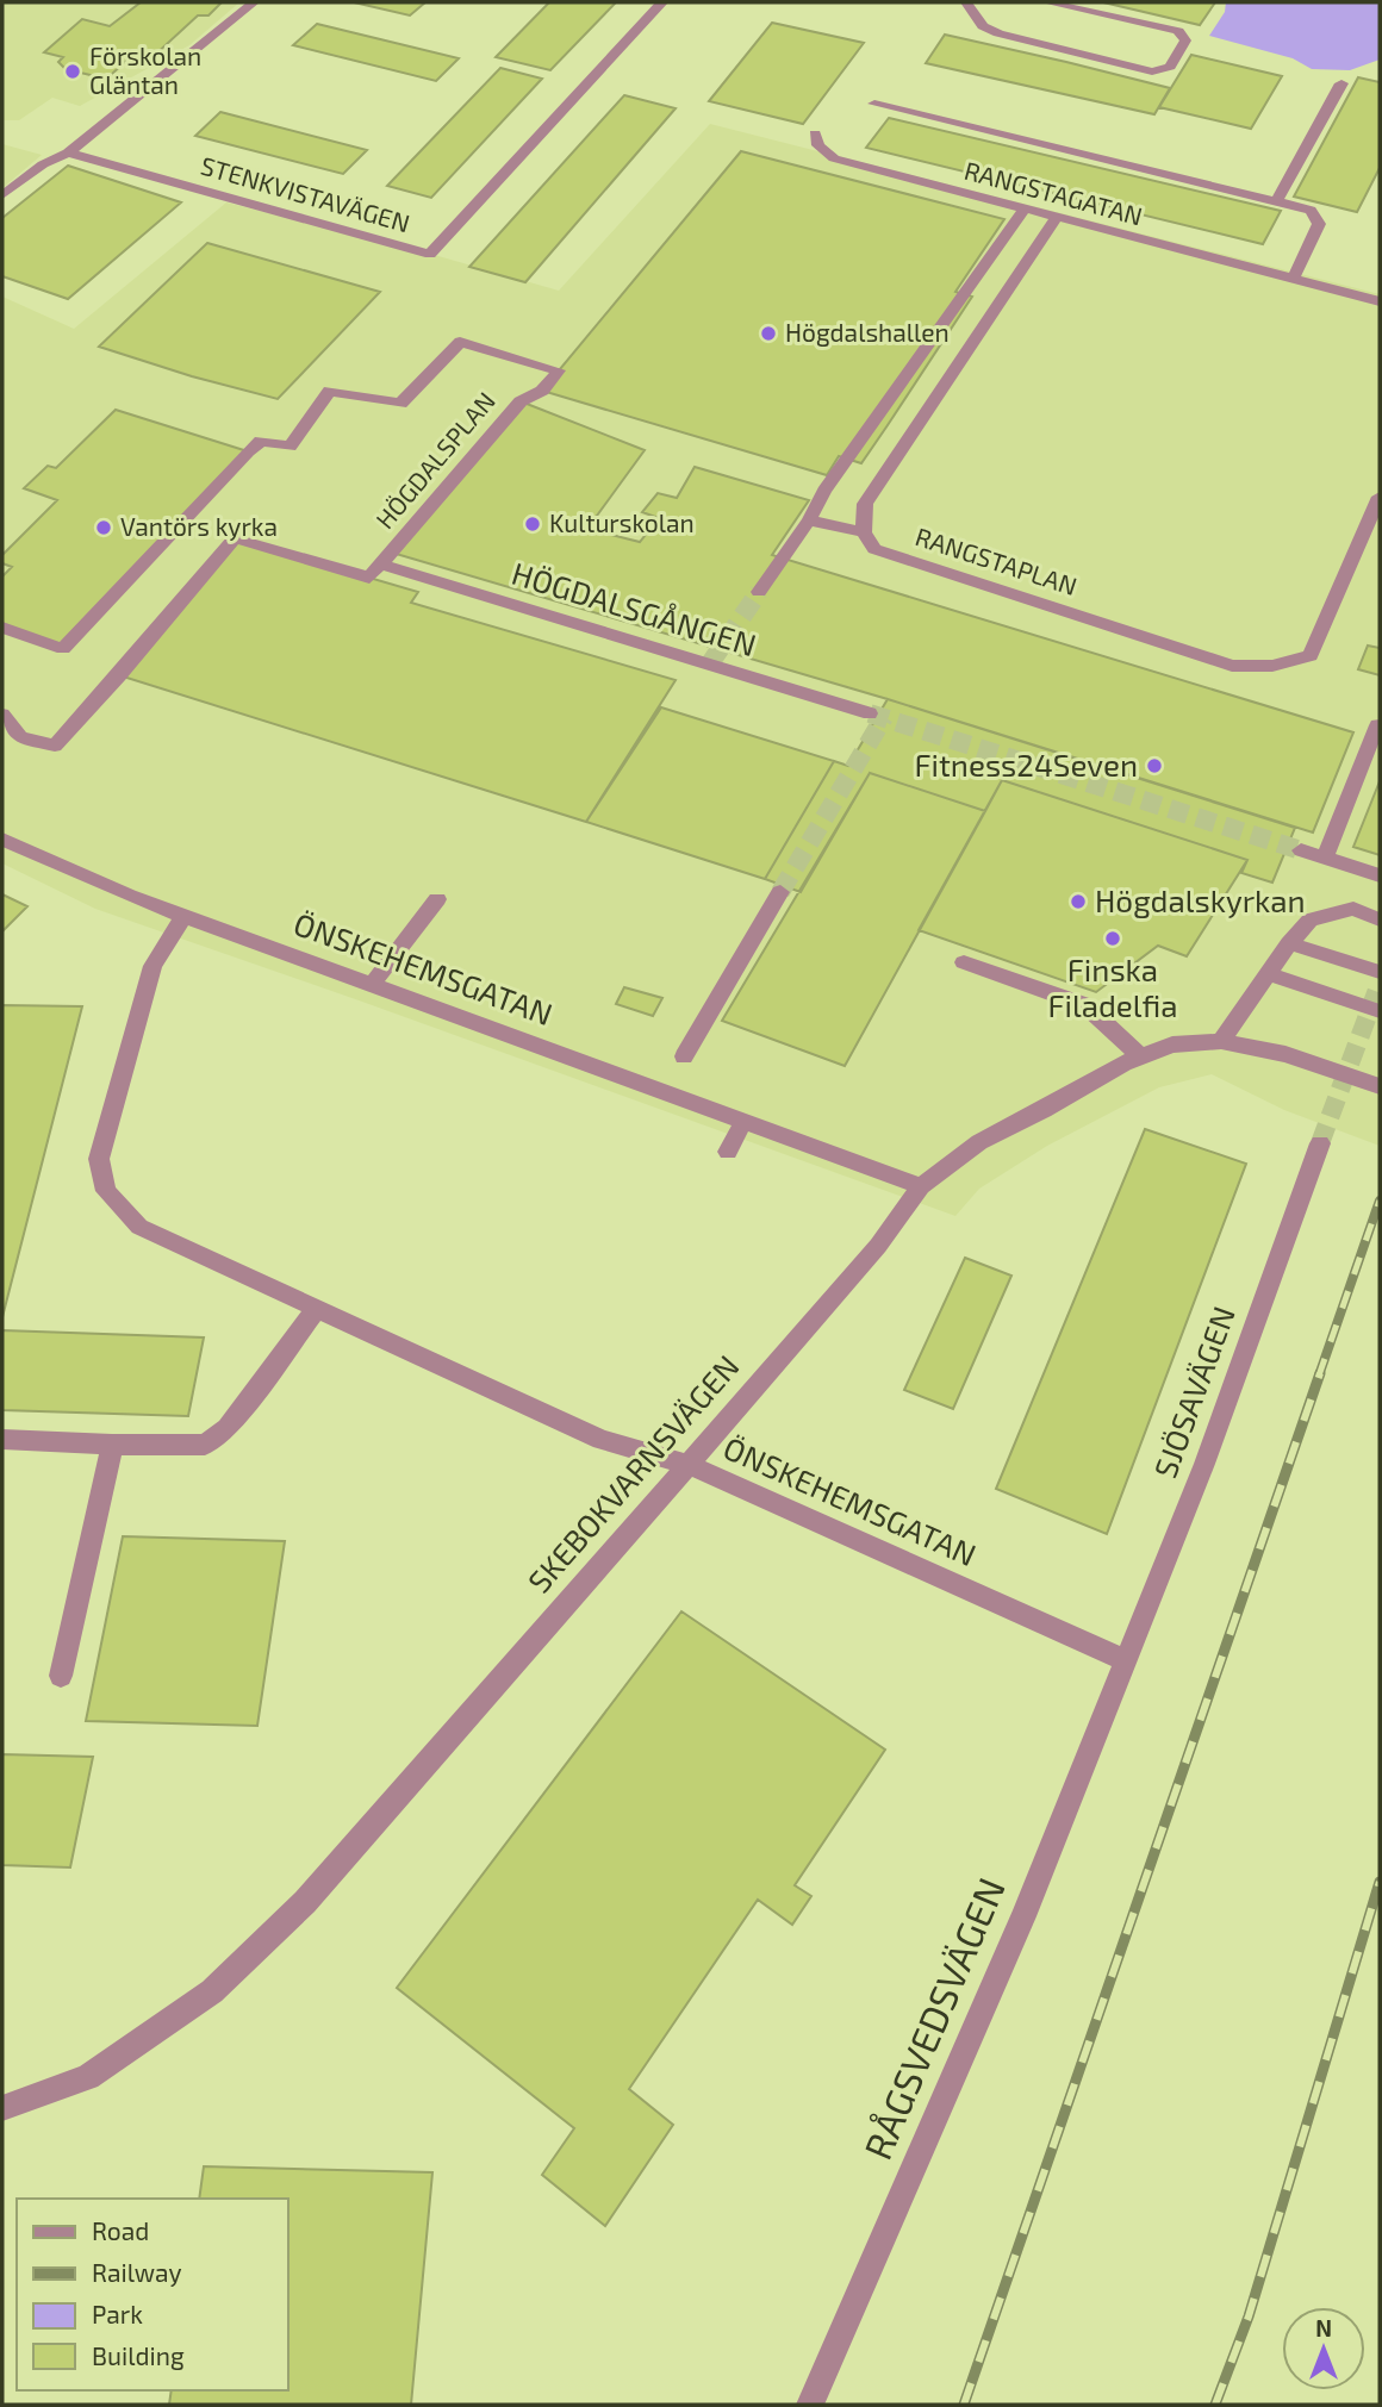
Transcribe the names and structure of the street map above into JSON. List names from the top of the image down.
{
  "streets": {
    "street": [
      "RANGSTAGATAN",
      "STENKVISTAVÄGEN",
      "HÖGDALSPLAN",
      "RANGSTAPLAN",
      "HÖGDALSGÅNGEN",
      "ÖNSKEHEMSGATAN",
      "SJÖSAVÄGEN",
      "SKEBOKVARNSVÄGEN",
      "RÅGSVEDSVÄGEN"
    ]
  },
  "crossings": [
    ["HÖGDALSPLAN", "HÖGDALSGÅNGEN"],
    ["ÖNSKEHEMSGATAN", "SJÖSAVÄGEN"],
    ["ÖNSKEHEMSGATAN", "SKEBOKVARNSVÄGEN"],
    ["ÖNSKEHEMSGATAN", "RÅGSVEDSVÄGEN"],
    ["SJÖSAVÄGEN", "RÅGSVEDSVÄGEN"]
  ],
  "places": [
    "Förskolan Gläntan",
    "Högdalshallen",
    "Kulturskolan",
    "Vantörs kyrka",
    "Fitness24Seven",
    "Högdalskyrkan",
    "Finska Filadelfia"
  ],
  "legend": [
    "Road",
    "Railway",
    "Park",
    "Building"
  ],
  "north": "top"
}
